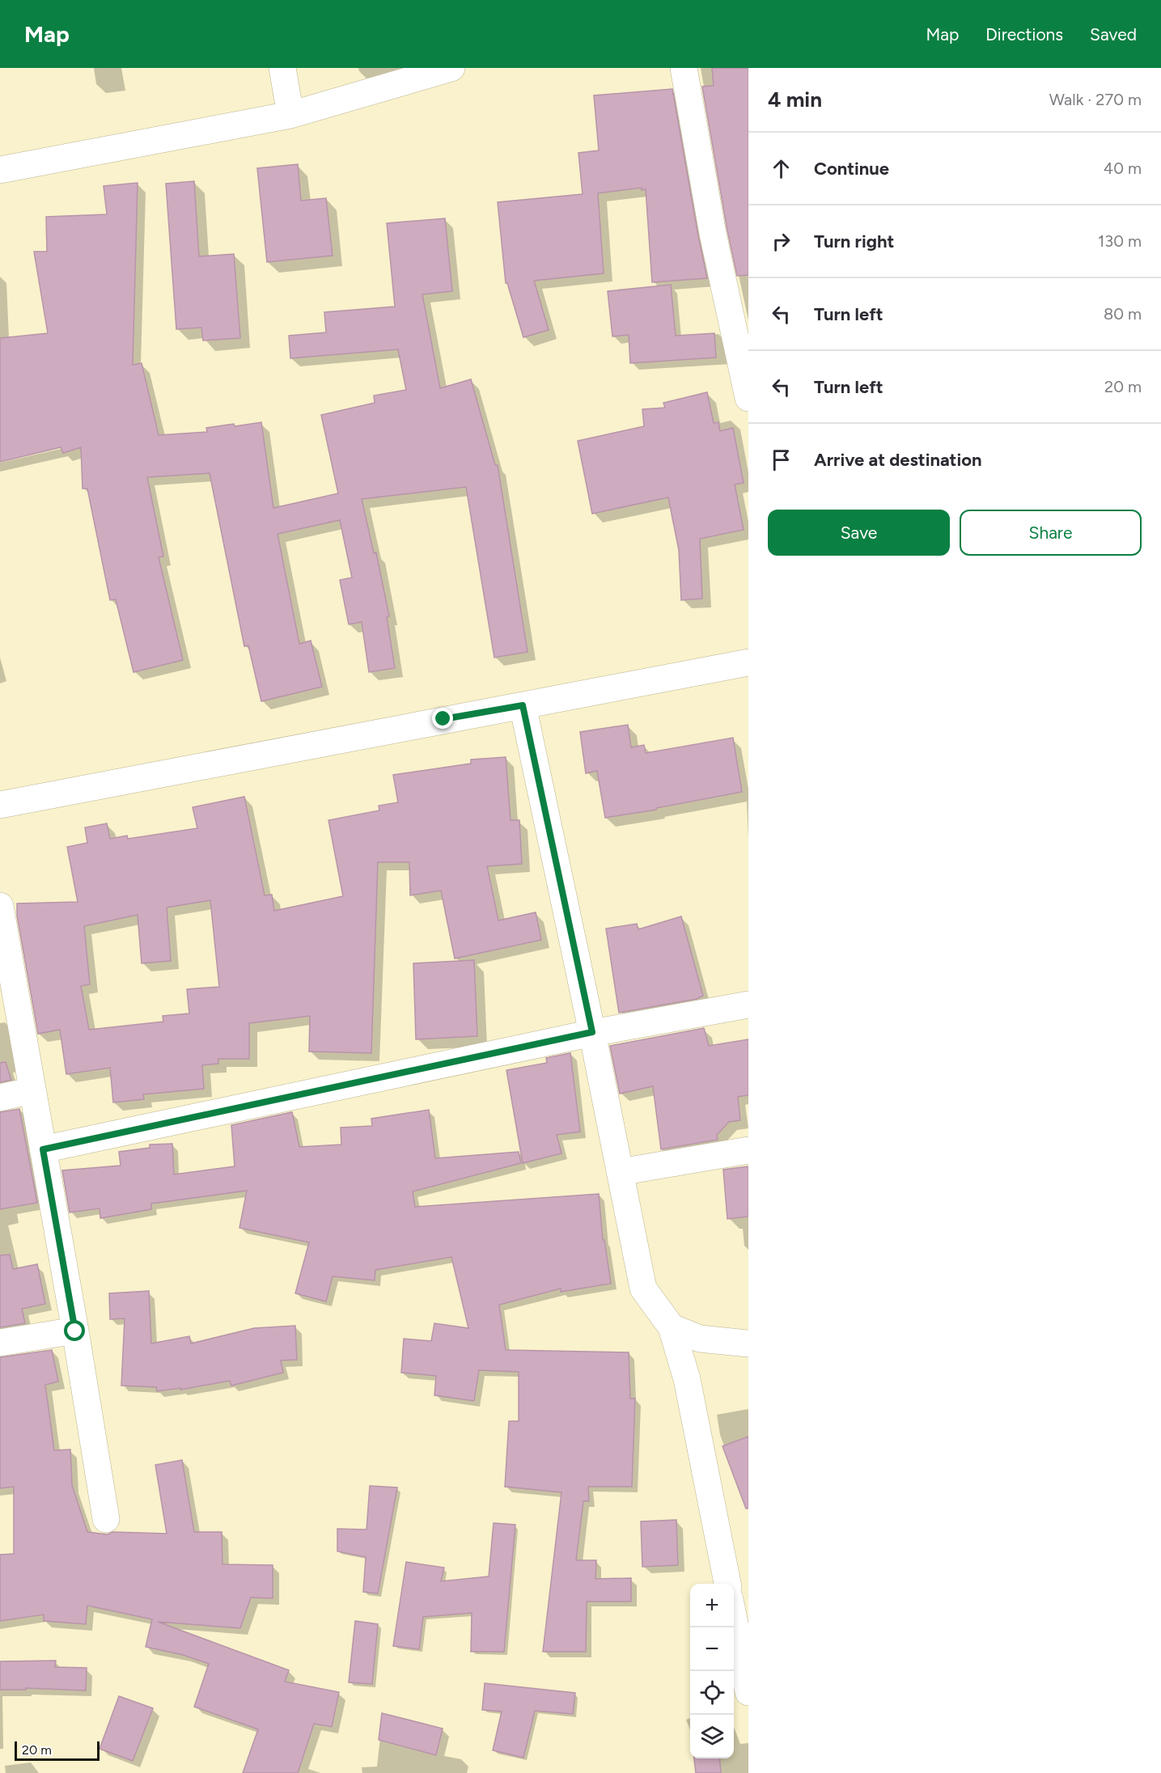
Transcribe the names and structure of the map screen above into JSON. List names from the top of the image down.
{
  "scale_bar": "20 m",
  "page": {
    "header": "Map",
    "nav": ["Map", "Directions", "Saved"],
    "heading": ["4 min", "Walk · 270 m"],
    "list": [
      ["Continue", "40 m"],
      ["Turn right", "130 m"],
      ["Turn left", "80 m"],
      ["Turn left", "20 m"],
      "Arrive at destination"
    ],
    "buttons": ["Save", "Share"],
    "map_buttons": ["+", "−"],
    "scale": "20 m"
  }
}
